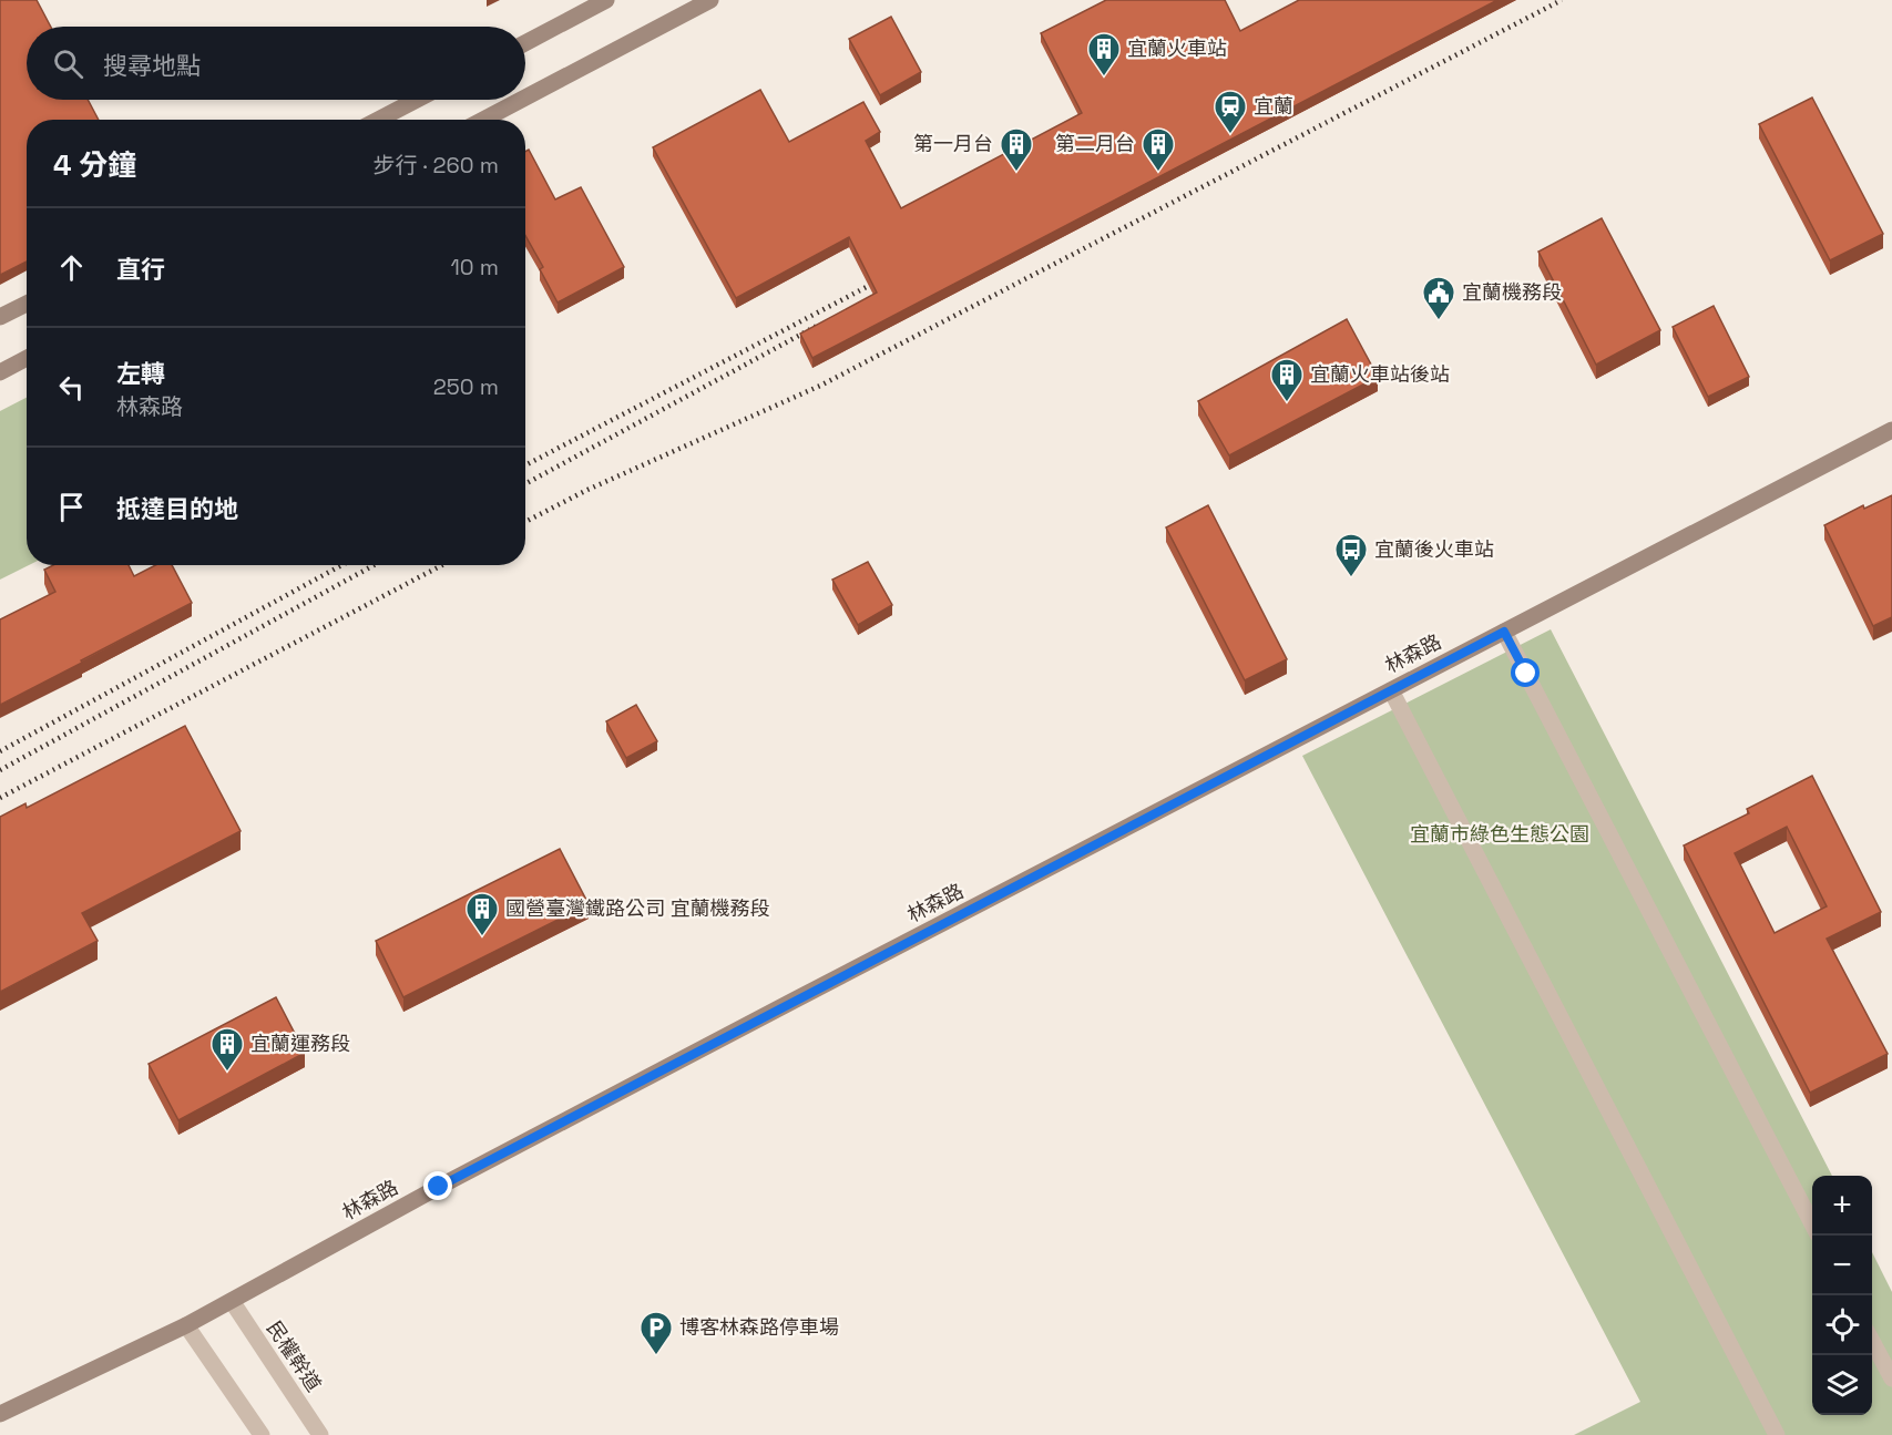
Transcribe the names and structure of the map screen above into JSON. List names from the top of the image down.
{
  "streets": {
    "street": ["林森路", "民權幹道"]
  },
  "crossings": [
    ["林森路", "民權幹道"]
  ],
  "parks": ["宜蘭市綠色生態公園"],
  "places": {
    "building": [
      "宜蘭火車站",
      "第一月台",
      "第二月台",
      "宜蘭火車站後站",
      "國營臺灣鐵路公司 宜蘭機務段",
      "宜蘭運務段"
    ],
    "station": ["宜蘭"],
    "public building": ["宜蘭機務段"],
    "bus stop": ["宜蘭後火車站"],
    "parking": ["博客林森路停車場"]
  },
  "page": {
    "search": "搜尋地點",
    "heading": ["4 分鐘", "步行 · 260 m"],
    "list": [
      ["直行", "10 m"],
      ["左轉", "林森路", "250 m"],
      "抵達目的地"
    ],
    "map_buttons": ["+", "−"]
  }
}
